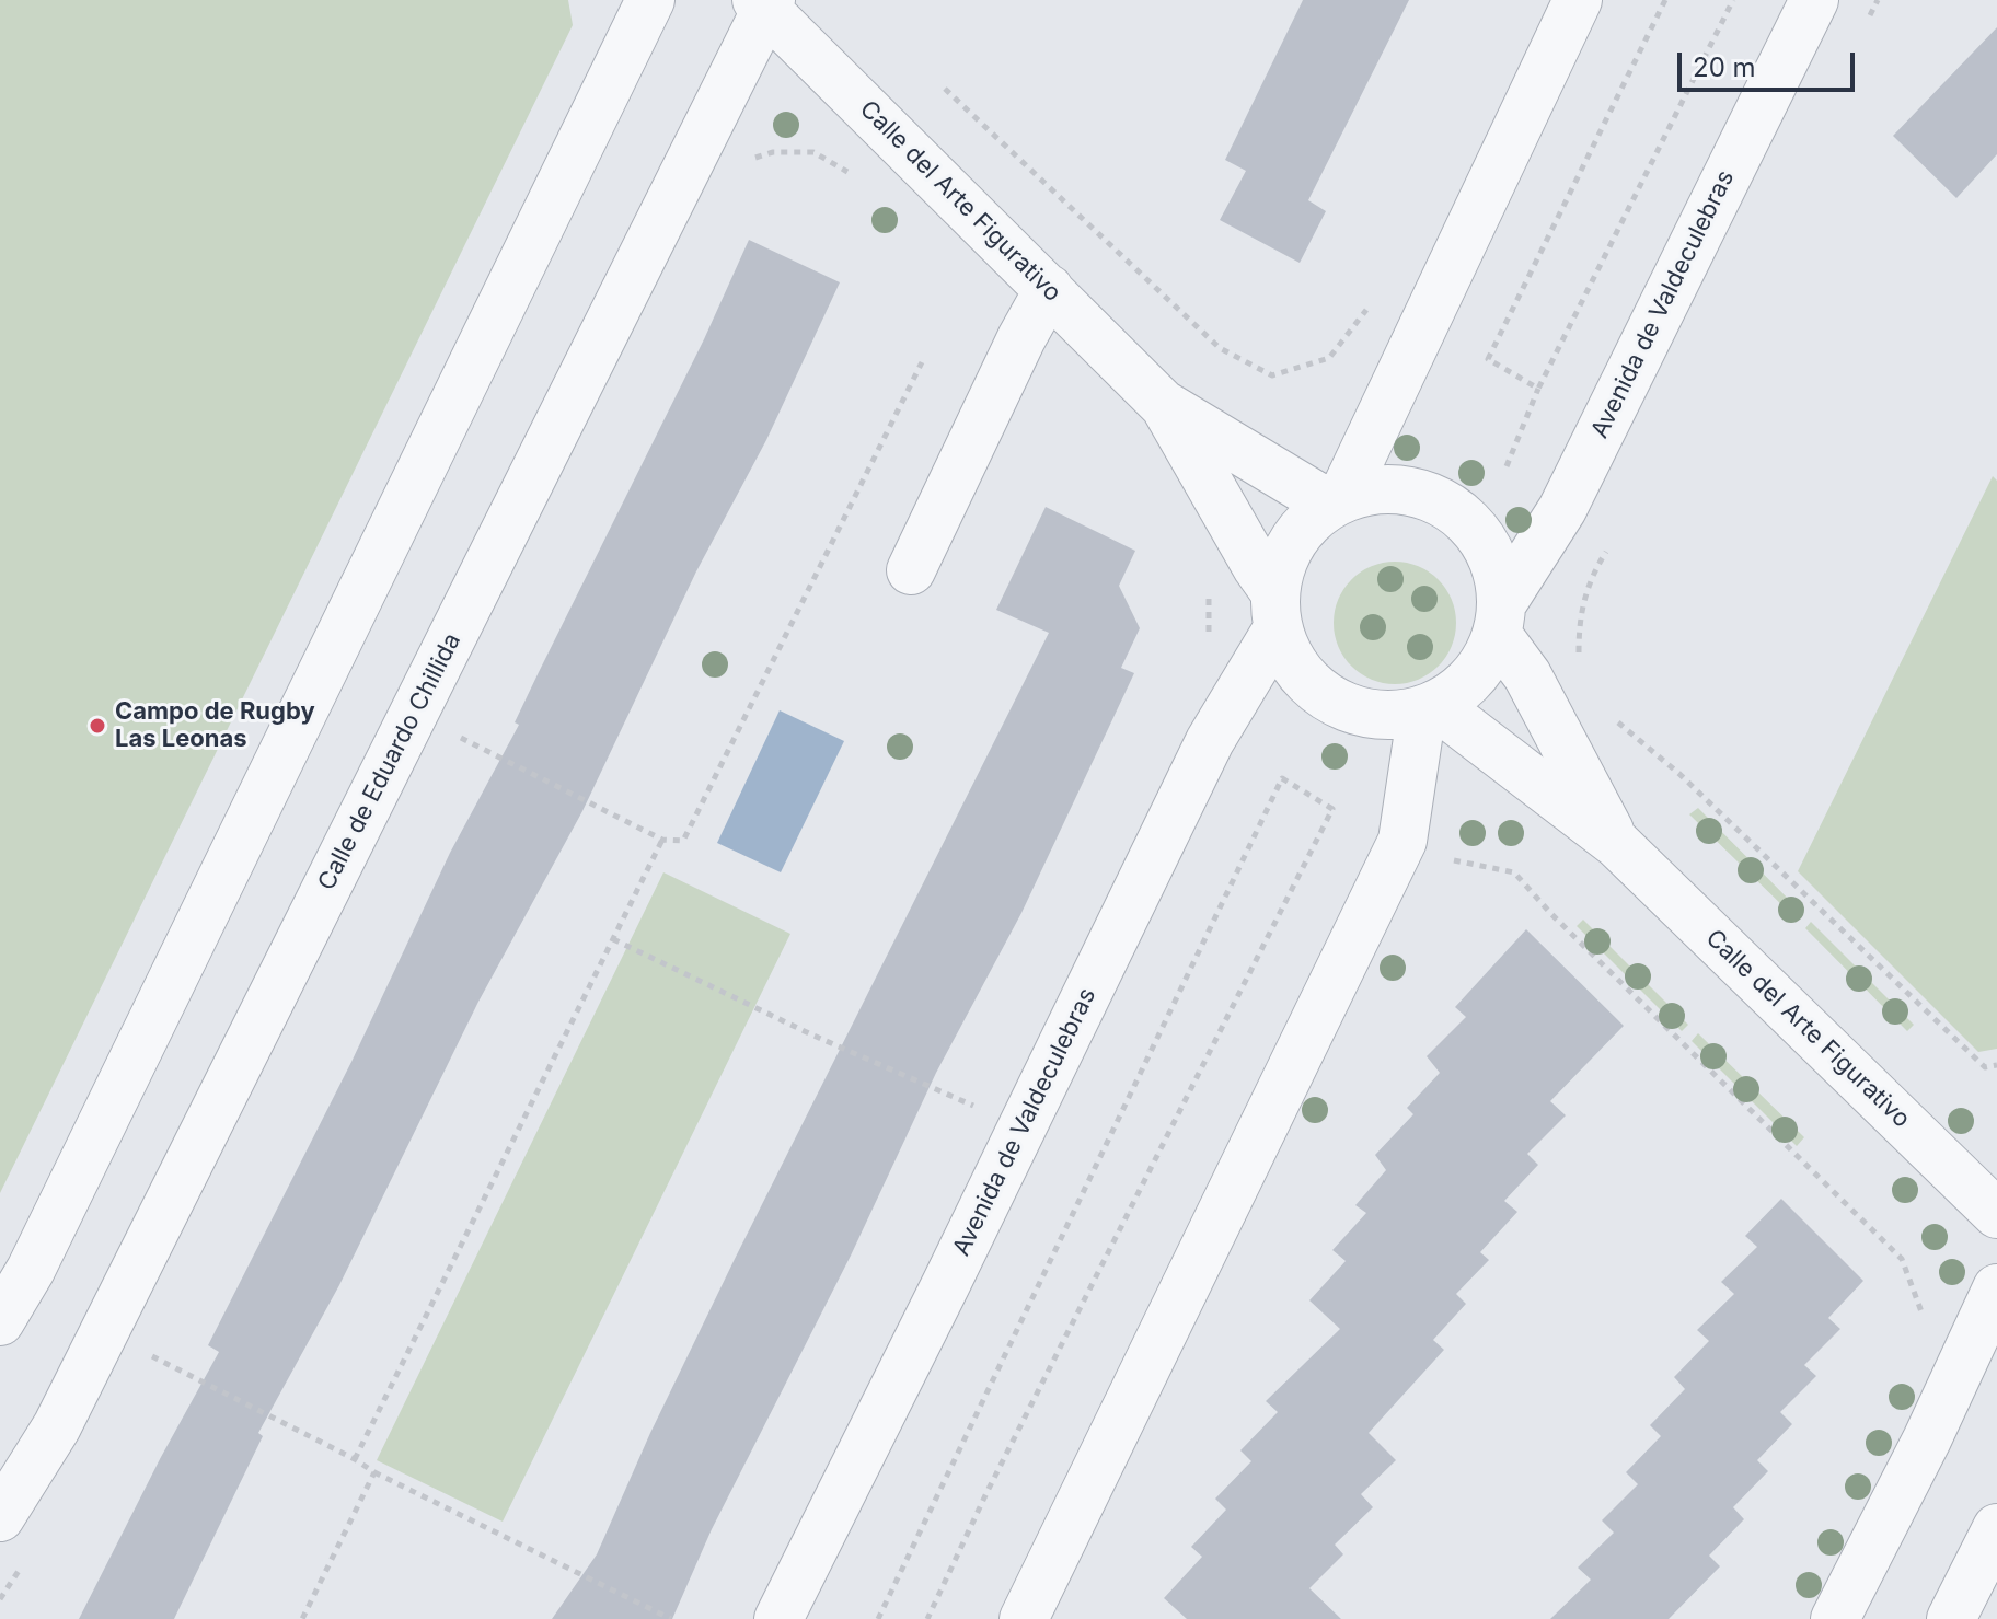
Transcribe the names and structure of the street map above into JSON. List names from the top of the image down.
{
  "streets": {
    "street": ["Calle del Arte Figurativo", "Avenida de Valdeculebras", "Calle de Eduardo Chillida"]
  },
  "crossings": [
    ["Calle del Arte Figurativo", "Avenida de Valdeculebras"],
    ["Calle del Arte Figurativo", "Calle de Eduardo Chillida"]
  ],
  "places": ["Campo de Rugby Las Leonas"],
  "scale_bar": "20 m"
}
